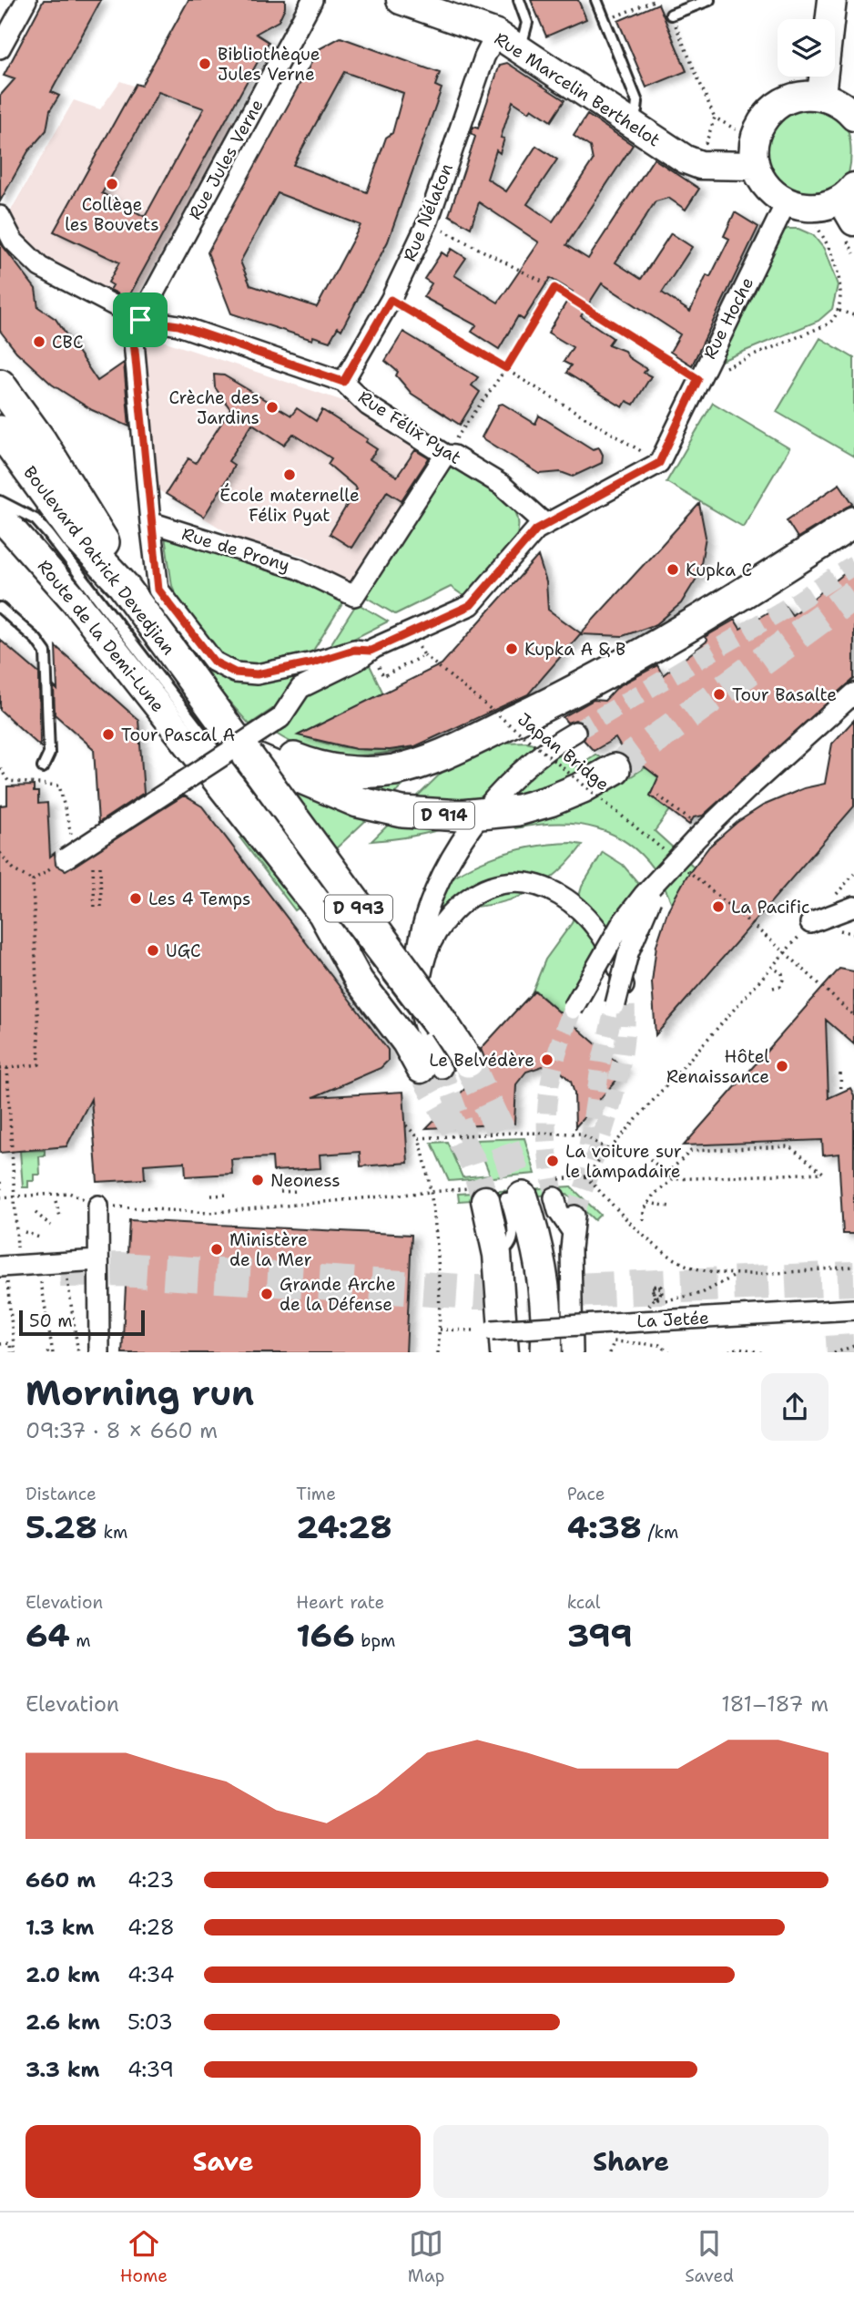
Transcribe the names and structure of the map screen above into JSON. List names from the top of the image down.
{
  "streets": {
    "main road": ["Boulevard Patrick Devedjian", "D 914", "D 993"],
    "street": [
      "Rue Marcelin Berthelot",
      "Rue Jules Verne",
      "Rue Nélaton",
      "Rue Hoche",
      "Rue Félix Pyat",
      "Rue de Prony",
      "Route de la Demi-Lune",
      "La Jetée"
    ],
    "path": ["Japan Bridge"]
  },
  "crossings": [
    ["Rue Marcelin Berthelot", "Rue Nélaton"],
    ["Rue Jules Verne", "Rue Félix Pyat"],
    ["Rue Nélaton", "Rue Félix Pyat"],
    ["Rue Félix Pyat", "Rue de Prony"],
    ["Boulevard Patrick Devedjian", "Route de la Demi-Lune"],
    ["Boulevard Patrick Devedjian", "D 914"]
  ],
  "places": [
    "Bibliothèque Jules Verne",
    "Collège les Bouvets",
    "CBC",
    "Crèche des Jardins",
    "École maternelle Félix Pyat",
    "Kupka C",
    "Kupka A & B",
    "Tour Basalte",
    "Tour Pascal A",
    "Les 4 Temps",
    "La Pacific",
    "UGC",
    "Le Belvédère",
    "Hôtel Renaissance",
    "La voiture sur le lampadaire",
    "Neoness",
    "Ministère de la Mer",
    "Grande Arche de la Défense"
  ],
  "scale_bar": "50 m",
  "page": {
    "scale": "50 m",
    "heading": ["Morning run", "09:37 · 8 × 660 m"],
    "stats": [
      ["Distance", "5.28 km"],
      ["Time", "24:28"],
      ["Pace", "4:38 /km"],
      ["Elevation", "64 m"],
      ["Heart rate", "166 bpm"],
      ["kcal", "399"]
    ],
    "chart": ["Elevation", "181–187 m"],
    "list": [
      {
        "name": "660 m",
        "note": "4:23"
      },
      {
        "name": "1.3 km",
        "note": "4:28"
      },
      {
        "name": "2.0 km",
        "note": "4:34"
      },
      {
        "name": "2.6 km",
        "note": "5:03"
      },
      {
        "name": "3.3 km",
        "note": "4:39"
      }
    ],
    "buttons": ["Save", "Share"],
    "tabs": ["Home", "Map", "Saved"]
  }
}
